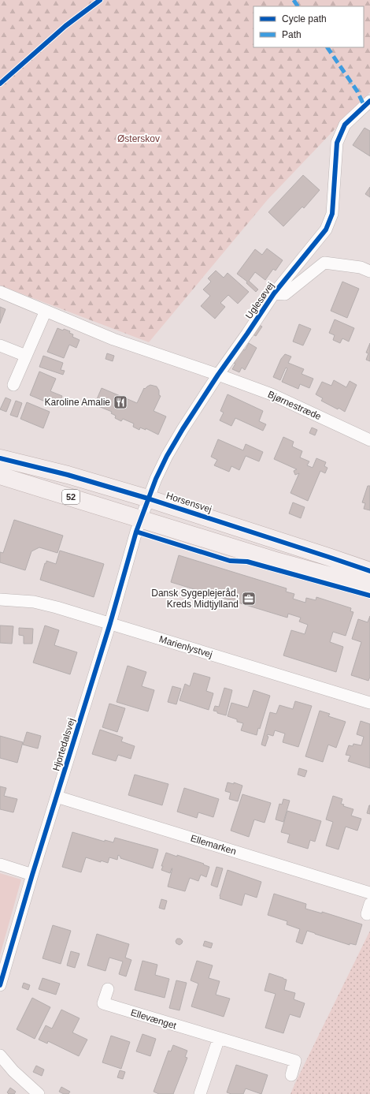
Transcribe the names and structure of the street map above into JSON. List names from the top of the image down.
{
  "streets": {
    "main road": ["52", "Horsensvej"],
    "street": [
      "Uglesøvej",
      "Bjørnestræde",
      "Marienlystvej",
      "Hjortedalsvej",
      "Ellemarken",
      "Ellevænget"
    ]
  },
  "crossings": [
    ["Uglesøvej", "Bjørnestræde"],
    ["Uglesøvej", "Horsensvej"],
    ["Uglesøvej", "Hjortedalsvej"],
    ["Horsensvej", "Hjortedalsvej"],
    ["Marienlystvej", "Hjortedalsvej"],
    ["Hjortedalsvej", "Ellemarken"]
  ],
  "parks": ["Østerskov"],
  "places": {
    "restaurant": ["Karoline Amalie"],
    "office": ["Dansk Sygeplejeråd, Kreds Midtjylland"]
  },
  "legend": ["Cycle path", "Path"]
}
